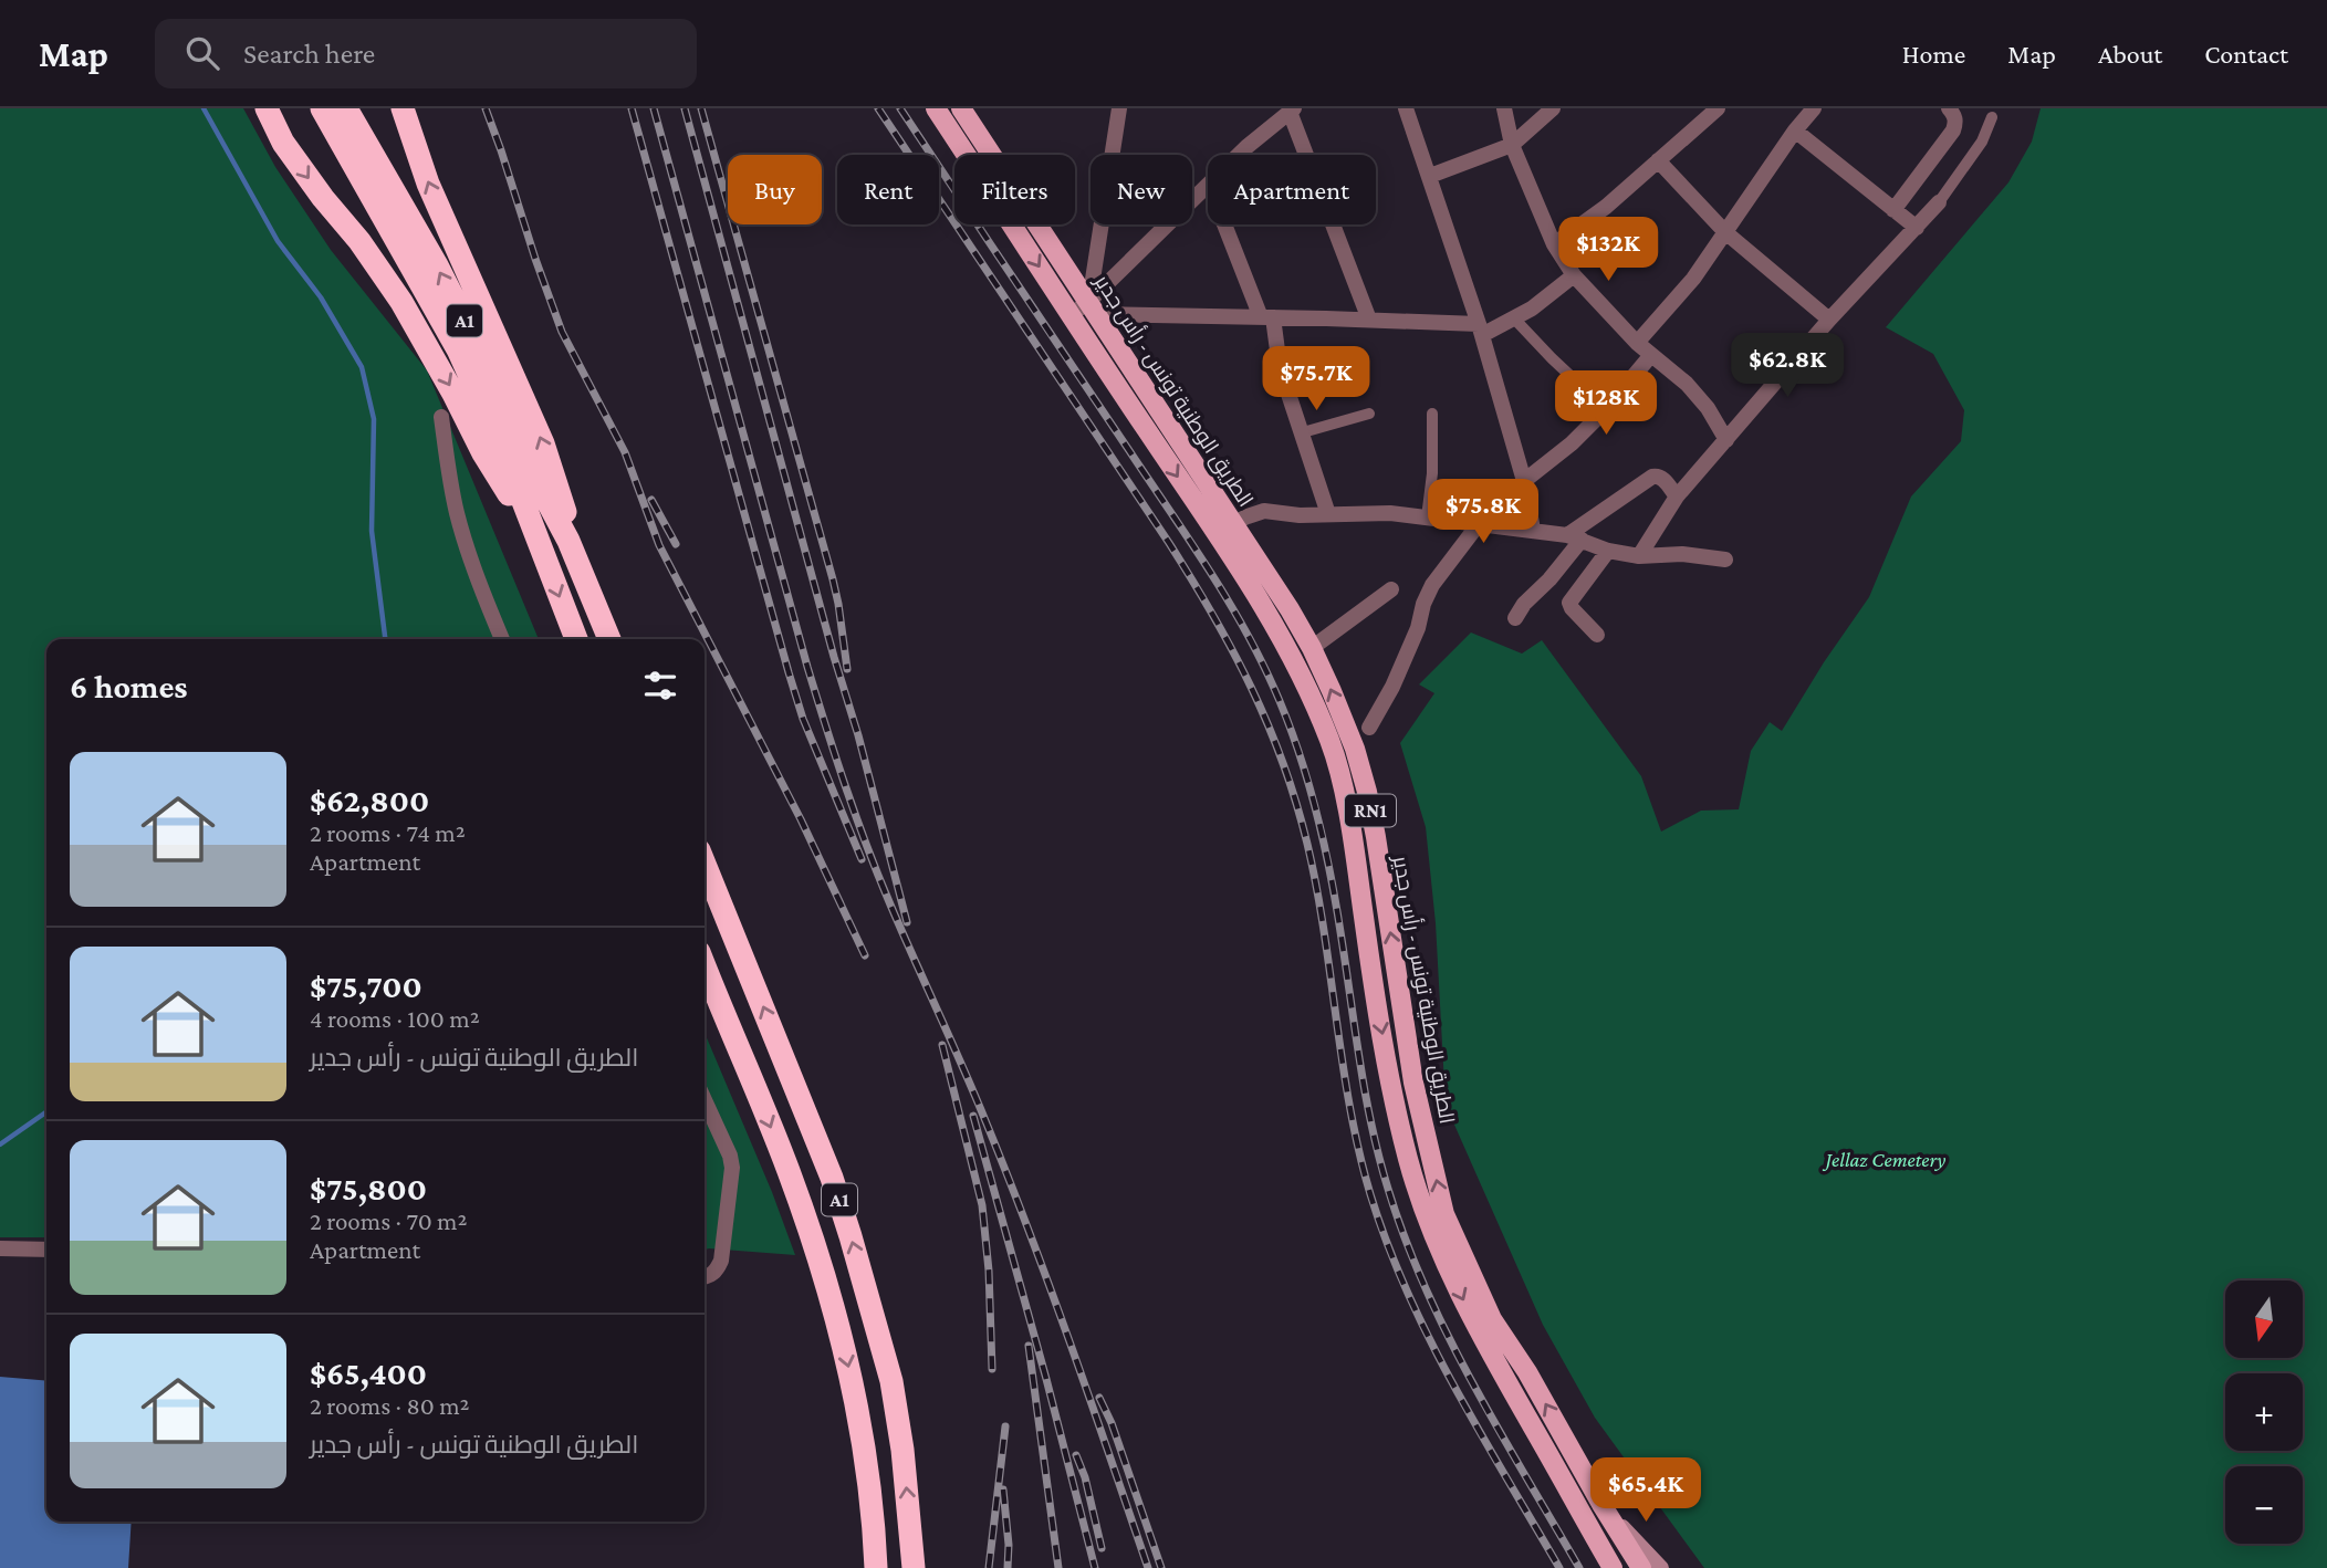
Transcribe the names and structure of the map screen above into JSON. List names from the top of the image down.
{
  "streets": {
    "highway": ["A1"],
    "main road": ["الطريق الوطنية تونس - رأس جدير", "RN1"]
  },
  "parks": ["Jellaz Cemetery"],
  "north": "bottom",
  "page": {
    "header": "Map",
    "search": "Search here",
    "nav": [
      "Home",
      "Map",
      "About",
      "Contact"
    ],
    "chip": [
      "Buy",
      "Rent",
      "Filters",
      "New",
      "Apartment"
    ],
    "price": [
      "$132K",
      "$62.8K",
      "$75.7K",
      "$128K",
      "$75.8K",
      "$65.4K"
    ],
    "heading": "6 homes",
    "list": [
      {
        "name": "$62,800",
        "note": "2 rooms · 74 m² · Apartment"
      },
      {
        "name": "$75,700",
        "note": "4 rooms · 100 m² · الطريق الوطنية تونس - رأس جدير"
      },
      {
        "name": "$75,800",
        "note": "2 rooms · 70 m² · Apartment"
      },
      {
        "name": "$65,400",
        "note": "2 rooms · 80 m² · الطريق الوطنية تونس - رأس جدير"
      }
    ],
    "map_buttons": ["+", "−"]
  }
}
